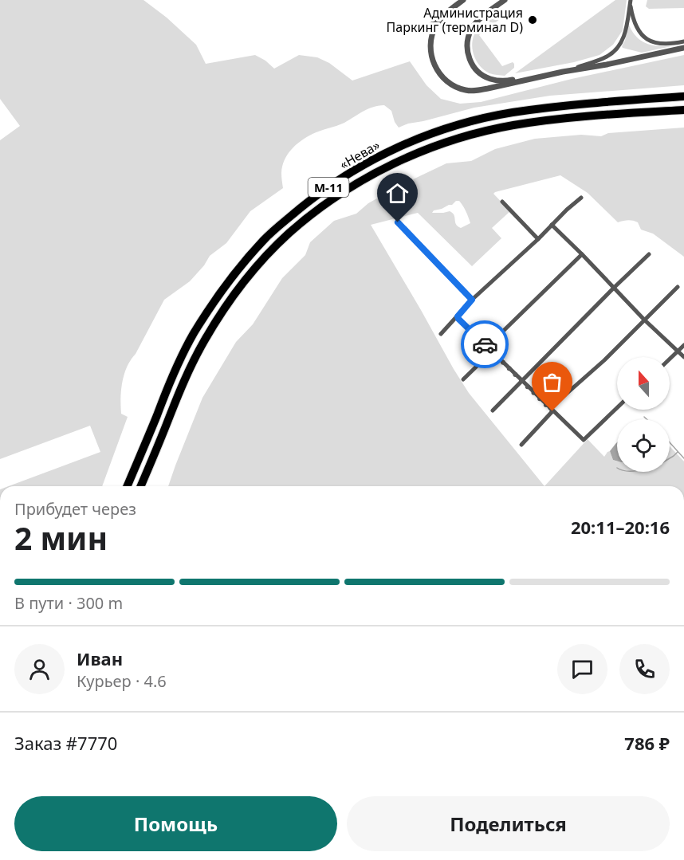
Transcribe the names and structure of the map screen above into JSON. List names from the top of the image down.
{
  "streets": {
    "highway": ["«Нева»", "М-11"]
  },
  "places": ["Администрация Паркинг (терминал D)"],
  "north": "top",
  "page": {
    "heading": ["2 мин", "Прибудет через", "20:11–20:16"],
    "panel": [
      "Иван",
      "Курьер · 4.6",
      "Заказ #7770",
      "786 ₽"
    ],
    "bar": "В пути · 300 m",
    "buttons": ["Помощь", "Поделиться"]
  }
}
